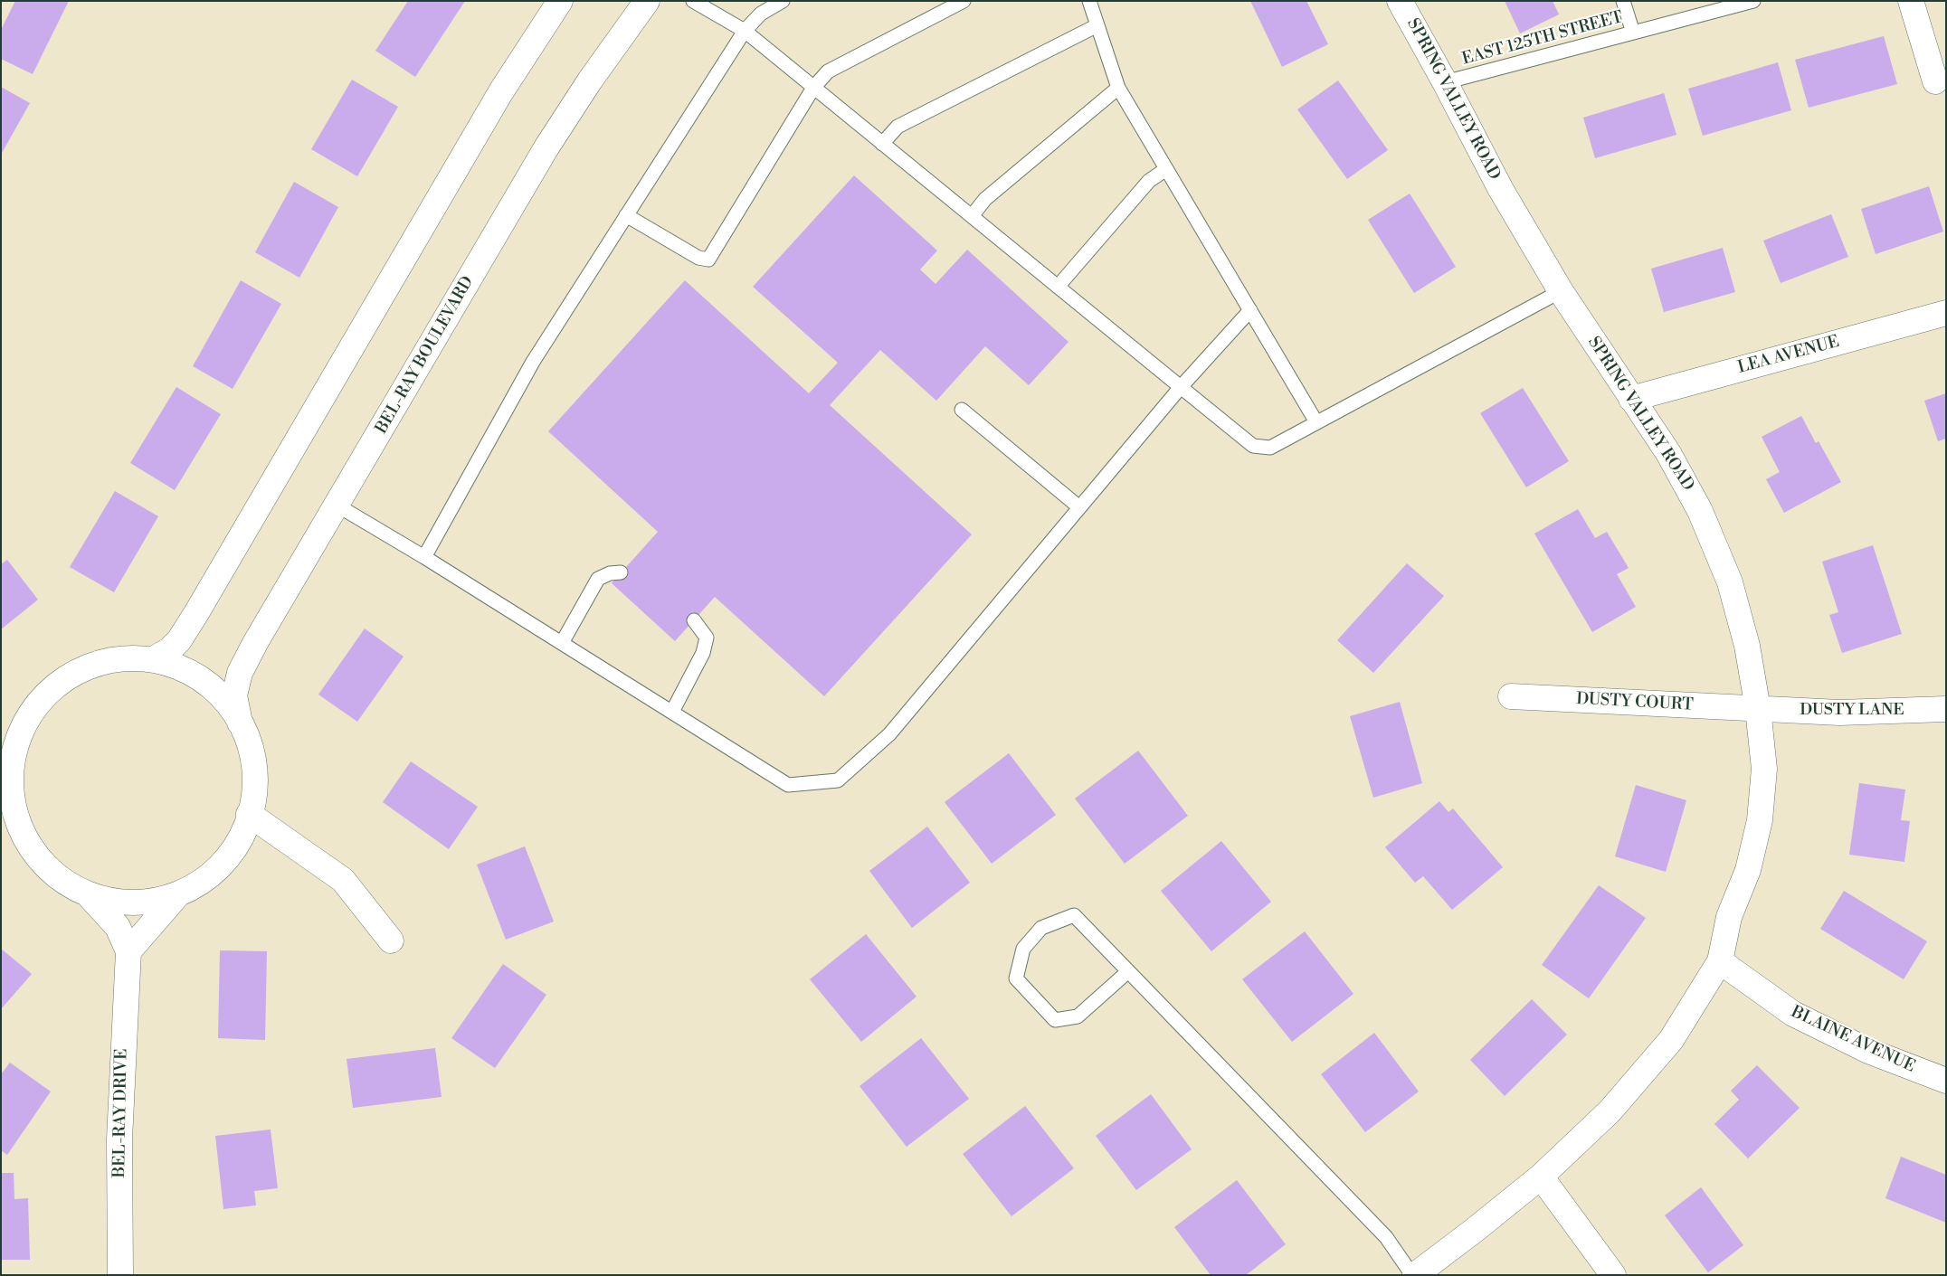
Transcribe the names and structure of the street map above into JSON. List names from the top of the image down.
{
  "streets": {
    "street": [
      "SPRING VALLEY ROAD",
      "BEL-RAY BOULEVARD",
      "LEA AVENUE",
      "DUSTY COURT",
      "DUSTY LANE",
      "BLAINE AVENUE",
      "BEL-RAY DRIVE"
    ],
    "lane": ["EAST 125TH STREET"]
  },
  "crossings": [
    ["EAST 125TH STREET", "SPRING VALLEY ROAD"],
    ["SPRING VALLEY ROAD", "LEA AVENUE"],
    ["SPRING VALLEY ROAD", "DUSTY COURT"],
    ["SPRING VALLEY ROAD", "DUSTY LANE"],
    ["SPRING VALLEY ROAD", "BLAINE AVENUE"],
    ["DUSTY COURT", "DUSTY LANE"]
  ]
}
